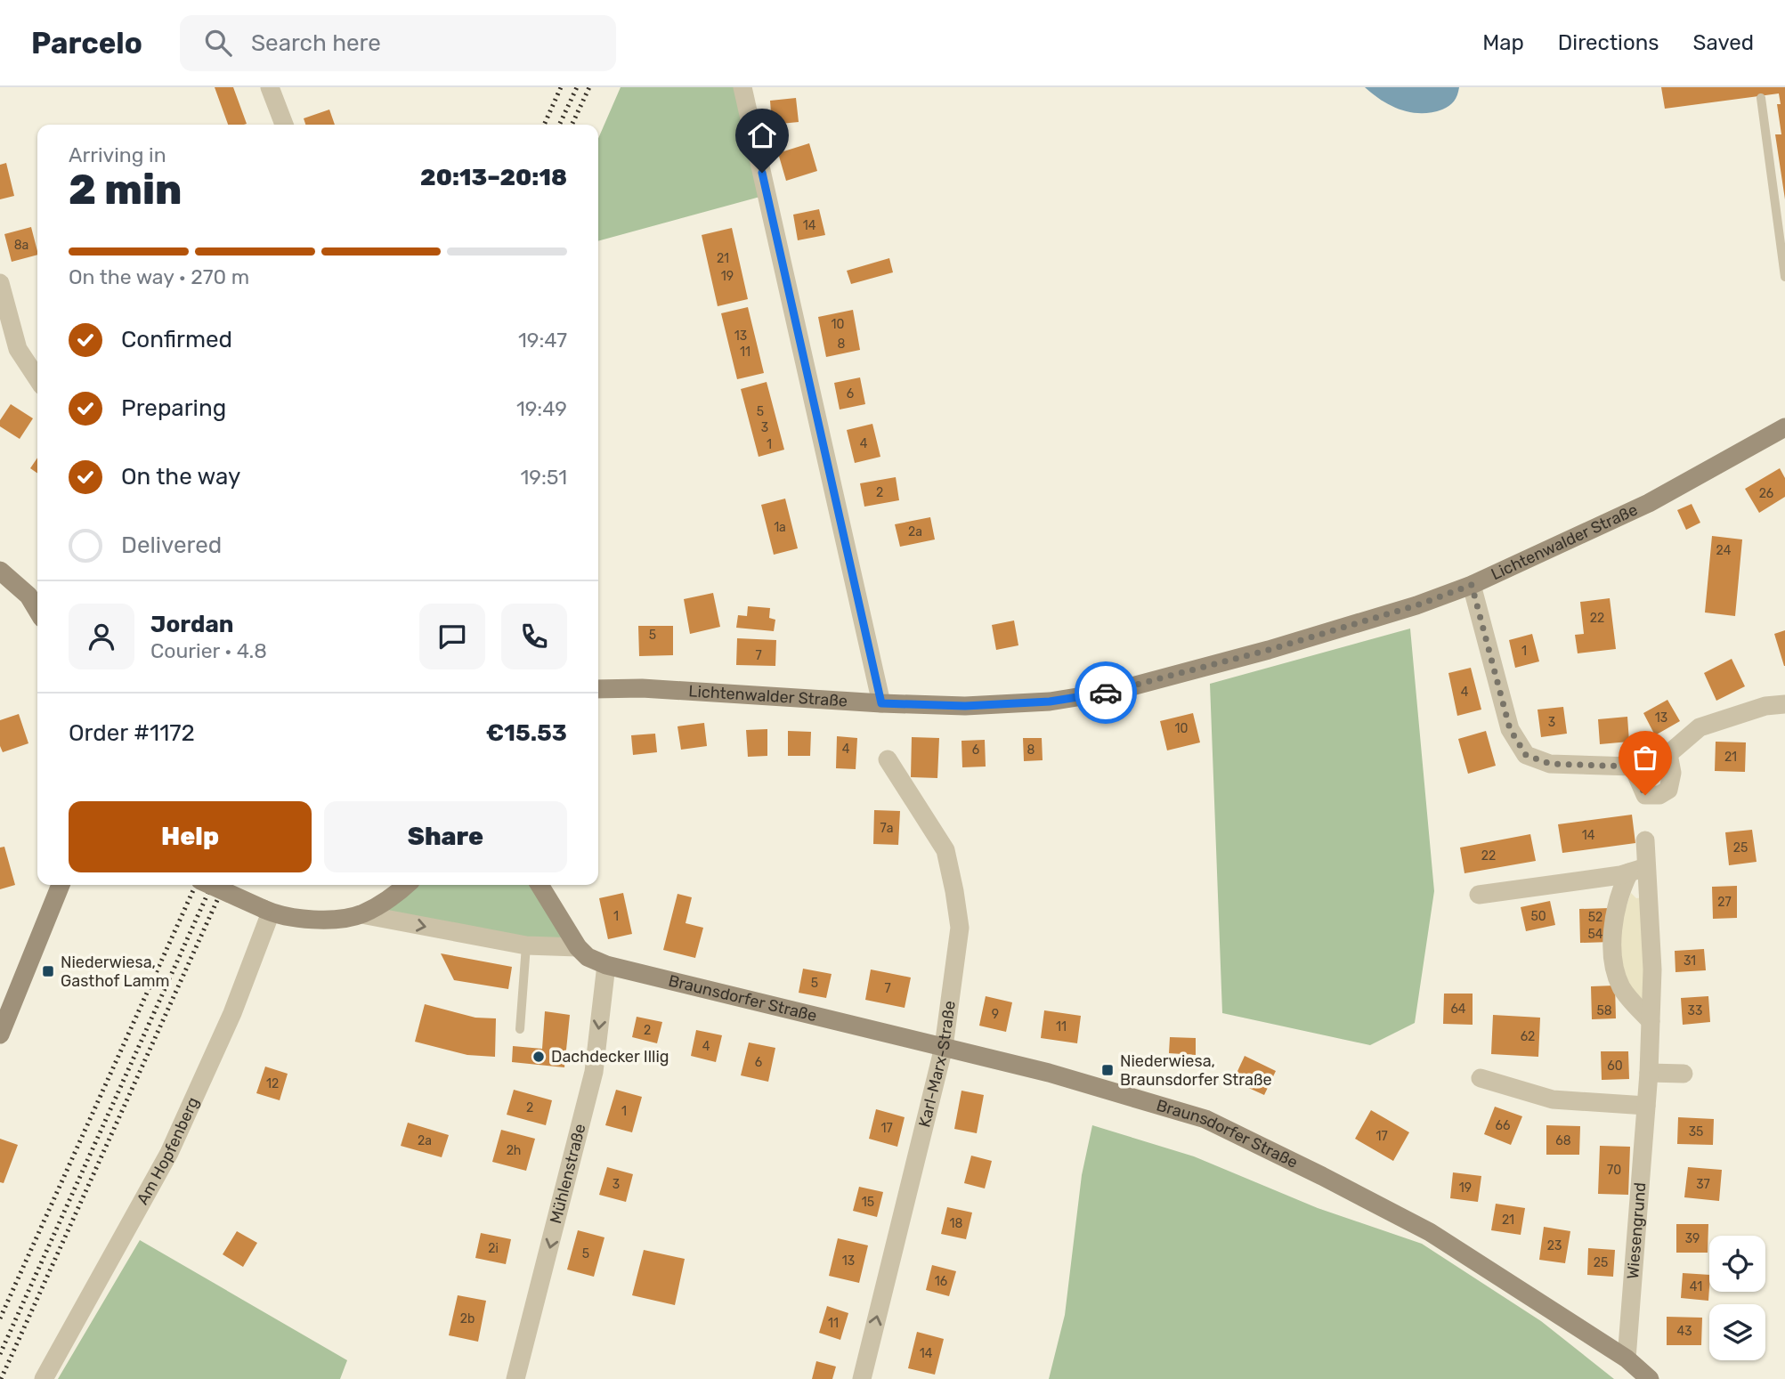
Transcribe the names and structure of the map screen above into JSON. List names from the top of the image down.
{
  "streets": {
    "main road": ["Lichtenwalder Straße", "Braunsdorfer Straße"],
    "street": [
      "Karl-Marx-Straße",
      "Am Hopfenberg",
      "Mühlenstraße",
      "Wiesengrund"
    ]
  },
  "crossings": [
    ["Braunsdorfer Straße", "Karl-Marx-Straße"],
    ["Braunsdorfer Straße", "Mühlenstraße"],
    ["Braunsdorfer Straße", "Wiesengrund"]
  ],
  "one_way": ["Karl-Marx-Straße", "Mühlenstraße"],
  "places": {
    "transit": ["Niederwiesa, Gasthof Lamm", "Niederwiesa, Braunsdorfer Straße"],
    "other": ["Dachdecker Illig"]
  },
  "house_numbers": [
    "14",
    "8a",
    "21",
    "19",
    "10",
    "13",
    "8",
    "11",
    "6",
    "5",
    "3",
    "4",
    "1",
    "2",
    "26",
    "1a",
    "2a",
    "24",
    "22",
    "5",
    "1",
    "7",
    "4",
    "13",
    "3",
    "10",
    "4",
    "6",
    "8",
    "21",
    "7a",
    "14",
    "25",
    "22",
    "27",
    "1",
    "50",
    "52",
    "54",
    "31",
    "5",
    "7",
    "64",
    "58",
    "33",
    "9",
    "11",
    "2",
    "62",
    "4",
    "6",
    "60",
    "12",
    "2",
    "1",
    "66",
    "17",
    "35",
    "17",
    "2a",
    "68",
    "2h",
    "70",
    "3",
    "37",
    "19",
    "15",
    "21",
    "18",
    "39",
    "23",
    "2i",
    "5",
    "13",
    "25",
    "16",
    "41",
    "2b",
    "11",
    "43",
    "14"
  ],
  "page": {
    "header": "Parcelo",
    "search": "Search here",
    "nav": ["Map", "Directions", "Saved"],
    "heading": ["2 min", "Arriving in", "20:13–20:18"],
    "panel": [
      "Jordan",
      "Courier · 4.8",
      "Order #1172",
      "€15.53"
    ],
    "bar": "On the way · 270 m",
    "list": [
      ["Confirmed", "19:47"],
      ["Preparing", "19:49"],
      ["On the way", "19:51"],
      "Delivered"
    ],
    "buttons": ["Help", "Share"]
  }
}
